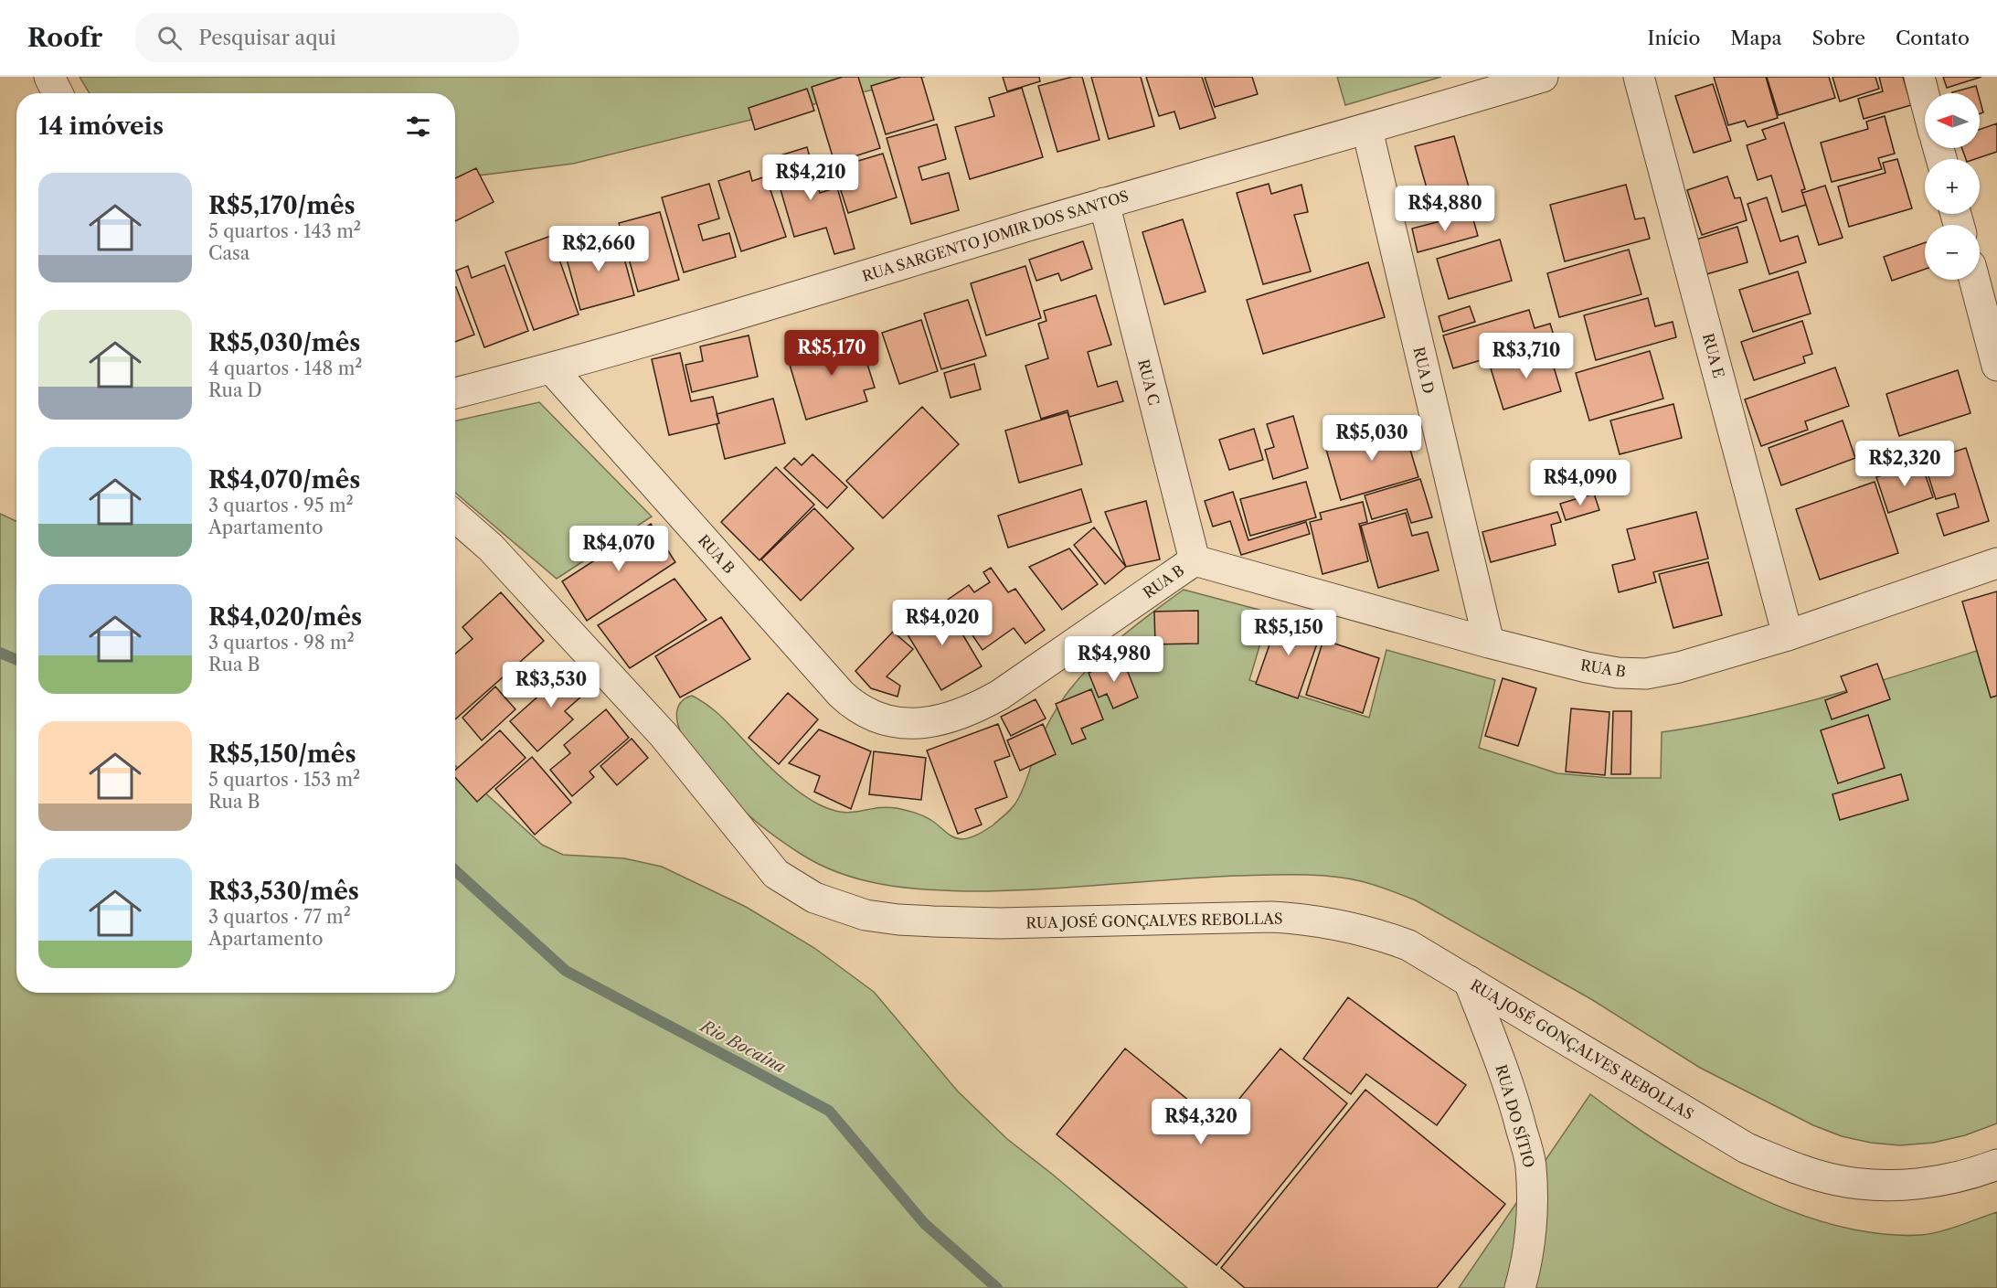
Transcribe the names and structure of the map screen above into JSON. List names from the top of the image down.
{
  "streets": {
    "street": [
      "RUA SARGENTO JOMIR DOS SANTOS",
      "RUA E",
      "RUA D",
      "RUA C",
      "RUA B",
      "RUA JOSÉ GONÇALVES REBOLLAS",
      "RUA DO SÍTIO"
    ]
  },
  "crossings": [
    ["RUA SARGENTO JOMIR DOS SANTOS", "RUA D"],
    ["RUA SARGENTO JOMIR DOS SANTOS", "RUA C"],
    ["RUA SARGENTO JOMIR DOS SANTOS", "RUA B"],
    ["RUA E", "RUA B"],
    ["RUA D", "RUA B"],
    ["RUA C", "RUA B"],
    ["RUA JOSÉ GONÇALVES REBOLLAS", "RUA DO SÍTIO"]
  ],
  "water": ["Rio Bocaína"],
  "north": "left",
  "page": {
    "header": "Roofr",
    "search": "Pesquisar aqui",
    "nav": [
      "Início",
      "Mapa",
      "Sobre",
      "Contato"
    ],
    "map_buttons": ["+", "−"],
    "heading": "14 imóveis",
    "price": [
      "R$4,210",
      "R$4,880",
      "R$2,660",
      "R$5,170",
      "R$3,710",
      "R$5,030",
      "R$2,320",
      "R$4,090",
      "R$4,070",
      "R$4,020",
      "R$5,150",
      "R$4,980",
      "R$3,530",
      "R$4,320"
    ],
    "list": [
      {
        "name": "R$5,170/mês",
        "note": "5 quartos · 143 m² · Casa"
      },
      {
        "name": "R$5,030/mês",
        "note": "4 quartos · 148 m² · Rua D"
      },
      {
        "name": "R$4,070/mês",
        "note": "3 quartos · 95 m² · Apartamento"
      },
      {
        "name": "R$4,020/mês",
        "note": "3 quartos · 98 m² · Rua B"
      },
      {
        "name": "R$5,150/mês",
        "note": "5 quartos · 153 m² · Rua B"
      },
      {
        "name": "R$3,530/mês",
        "note": "3 quartos · 77 m² · Apartamento"
      }
    ]
  }
}
